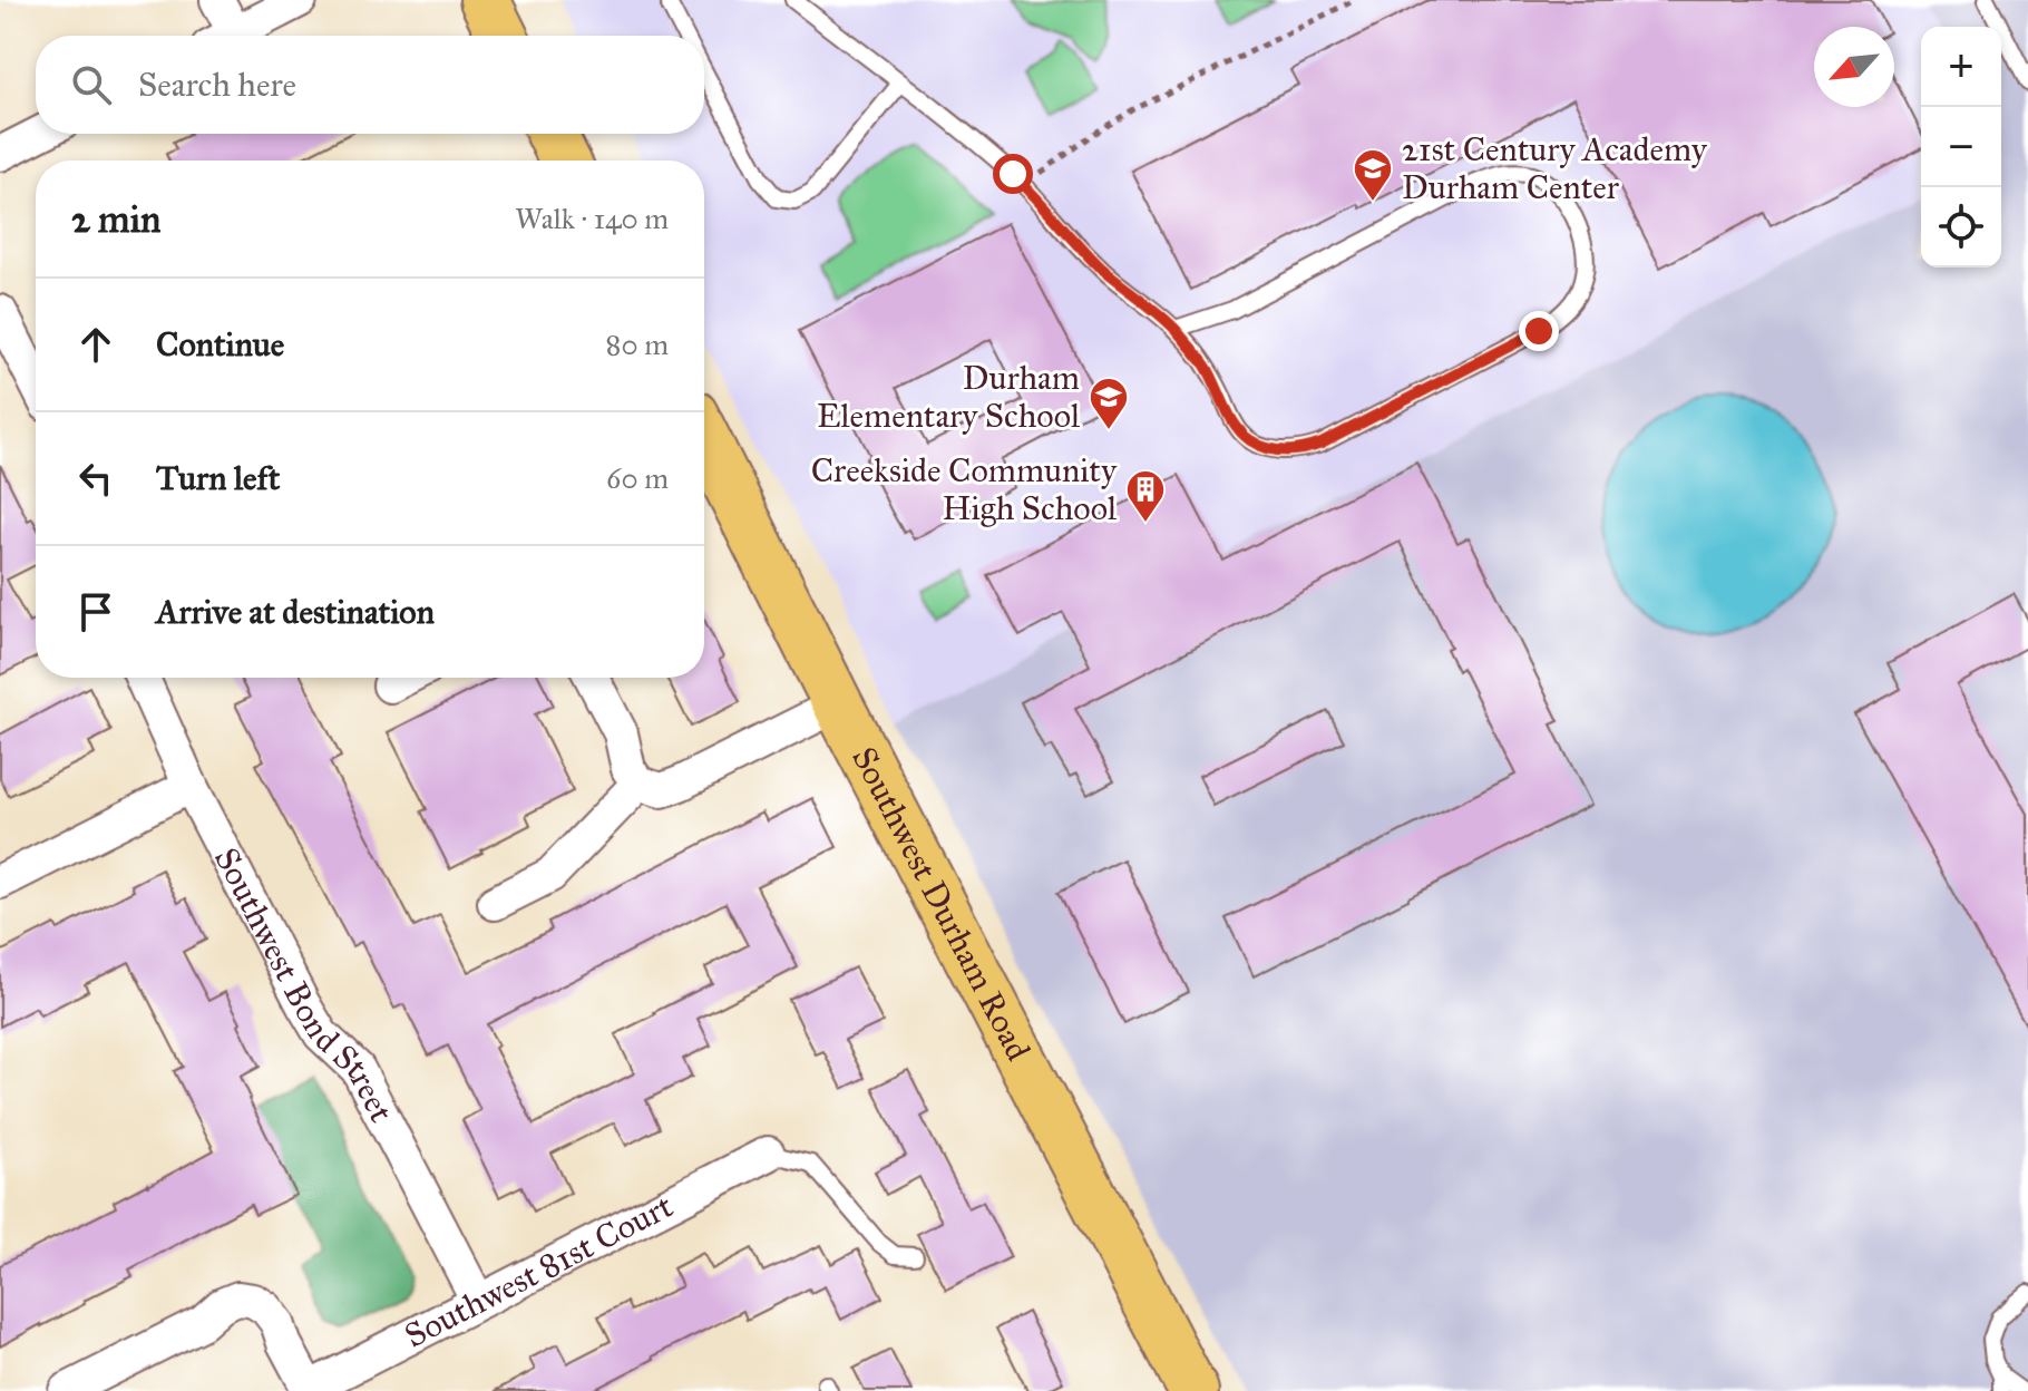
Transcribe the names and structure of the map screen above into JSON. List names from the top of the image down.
{
  "streets": {
    "main road": ["Southwest Durham Road"],
    "street": ["Southwest Bond Street", "Southwest 81st Court"]
  },
  "crossings": [
    ["Southwest Bond Street", "Southwest 81st Court"]
  ],
  "places": {
    "school or university": ["21st Century Academy Durham Center", "Durham Elementary School"],
    "building": ["Creekside Community High School"]
  },
  "north": "bottom left",
  "page": {
    "map_buttons": ["+", "−"],
    "search": "Search here",
    "heading": ["2 min", "Walk · 140 m"],
    "list": [
      ["Continue", "80 m"],
      ["Turn left", "60 m"],
      "Arrive at destination"
    ]
  }
}
